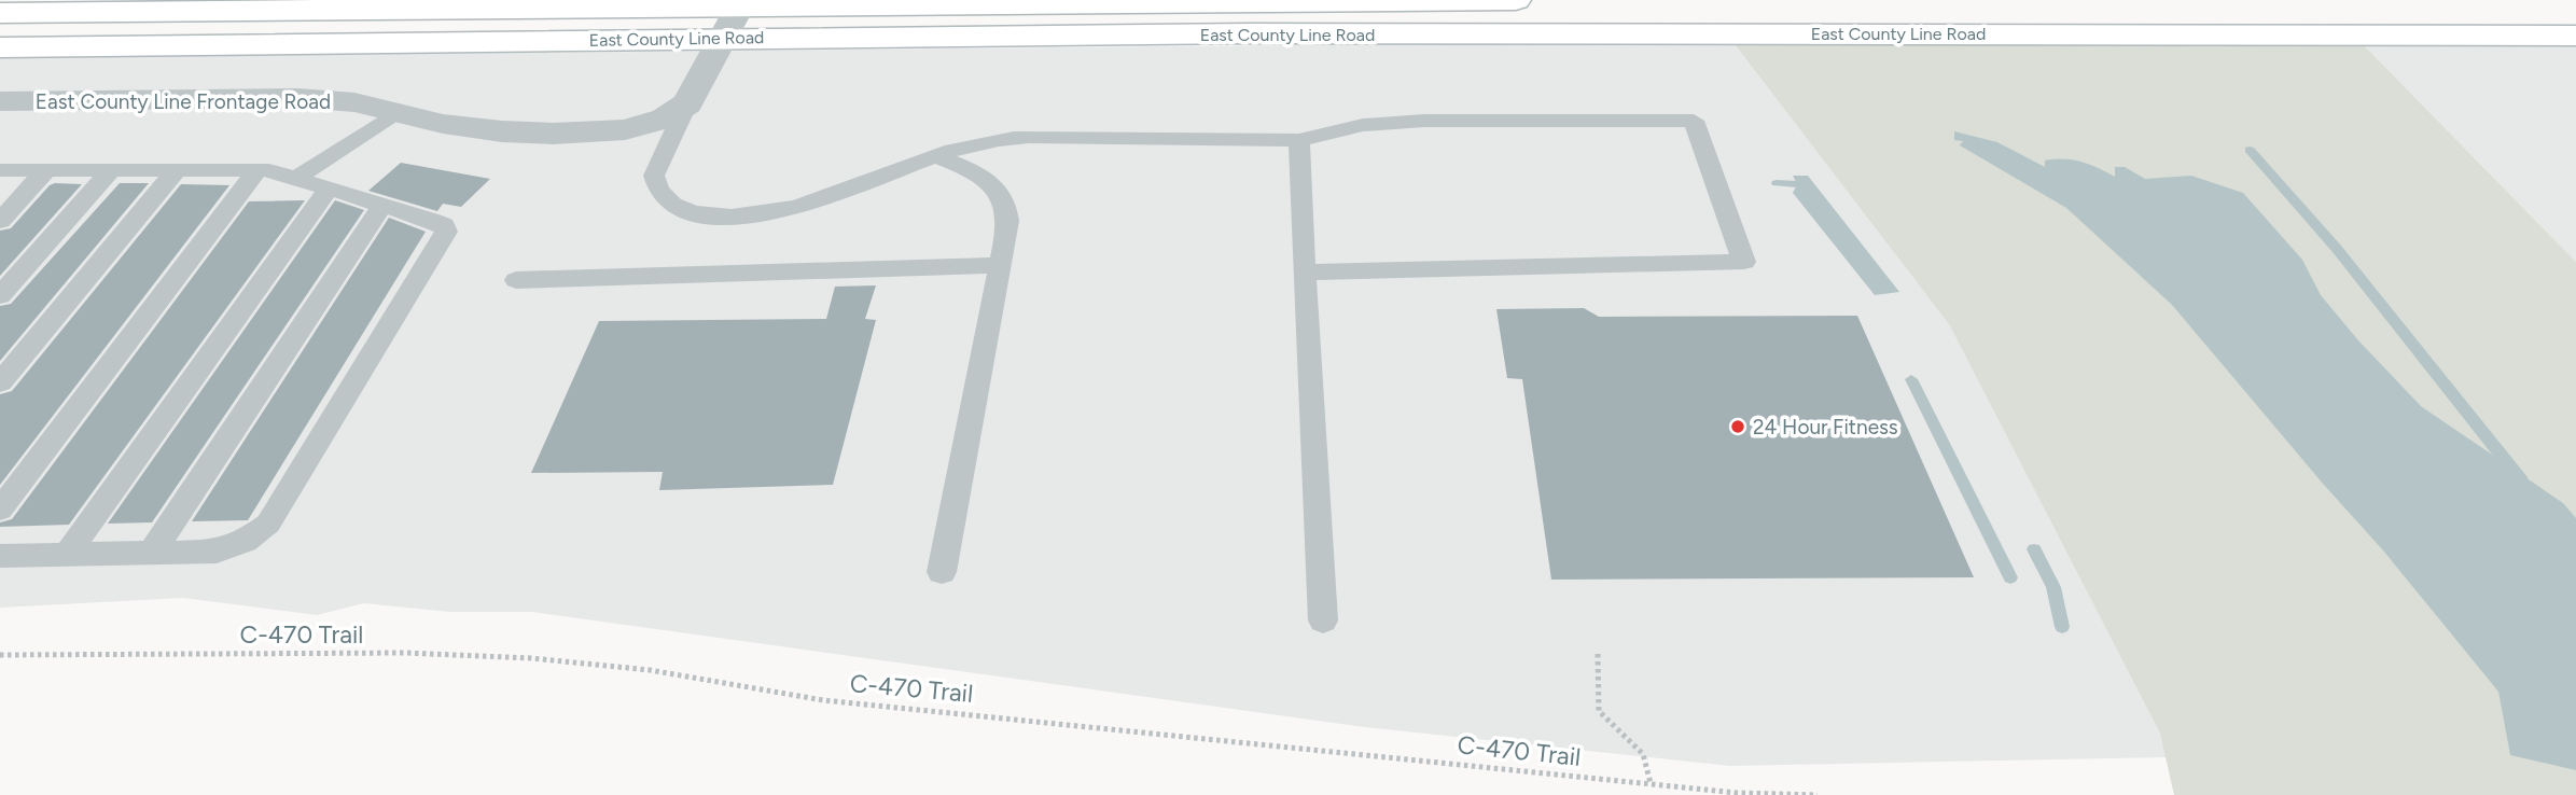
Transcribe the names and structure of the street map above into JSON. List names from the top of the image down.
{
  "streets": {
    "main road": ["East County Line Road"],
    "street": ["East County Line Frontage Road"],
    "path": ["C-470 Trail"]
  },
  "places": ["24 Hour Fitness"]
}
